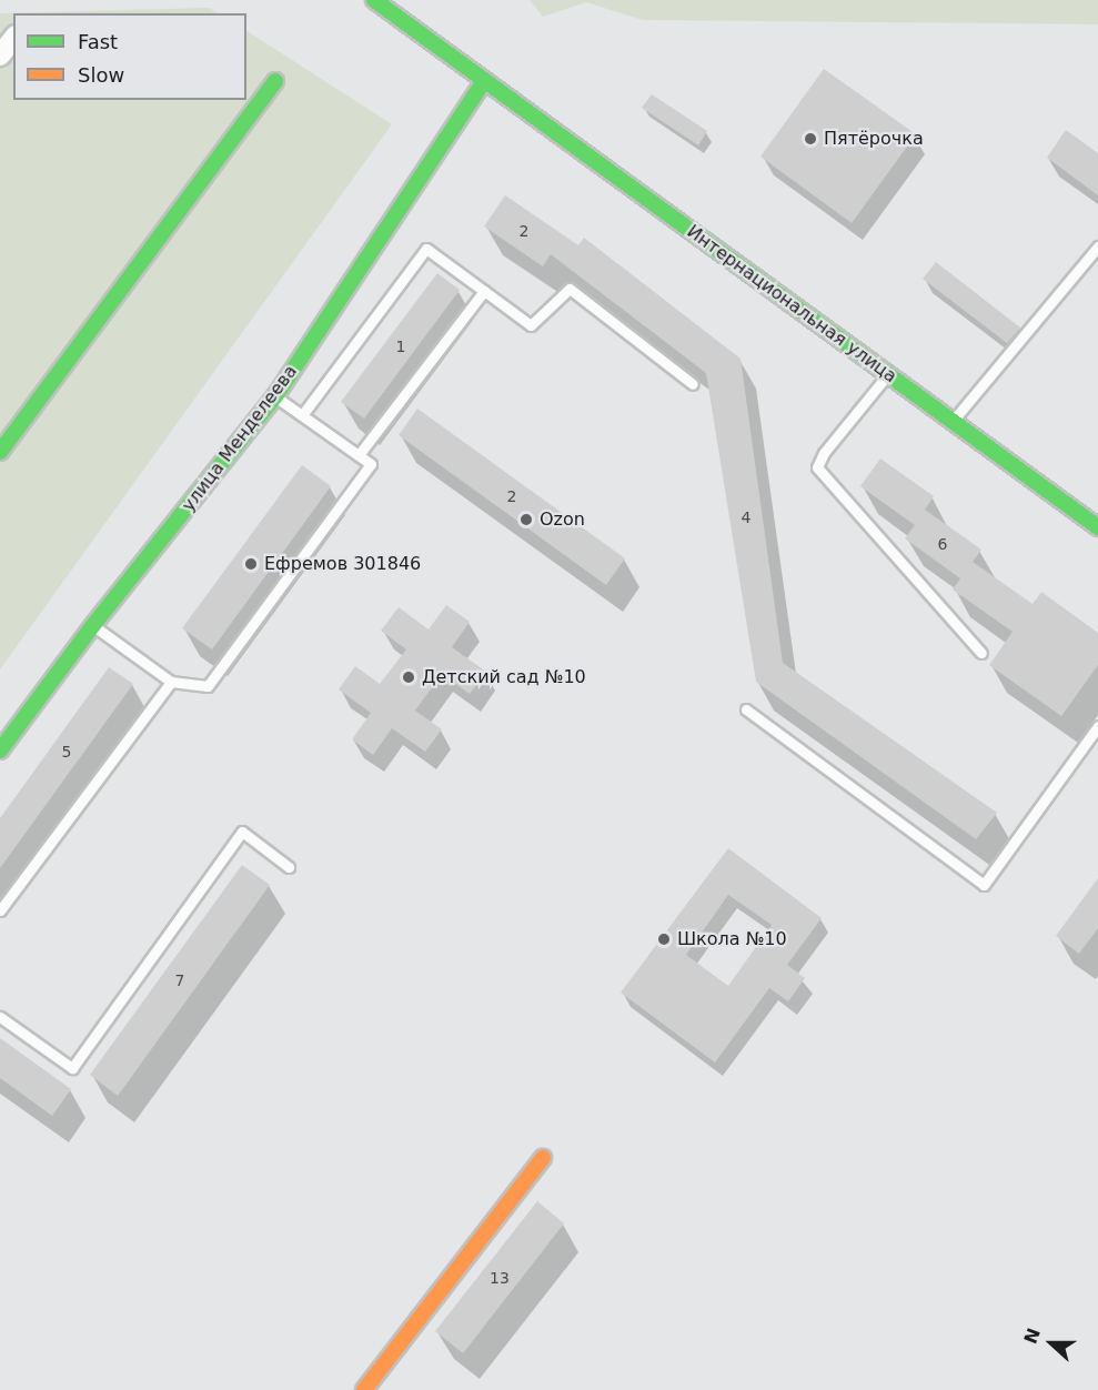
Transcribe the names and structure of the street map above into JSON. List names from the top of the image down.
{
  "streets": {
    "street": ["Интернациональная улица", "улица Менделеева"]
  },
  "crossings": [
    ["Интернациональная улица", "улица Менделеева"]
  ],
  "places": [
    "Пятёрочка",
    "Ozon",
    "Ефремов 301846",
    "Детский сад №10",
    "Школа №10"
  ],
  "house_numbers": [
    "2",
    "1",
    "2",
    "4",
    "6",
    "5",
    "7",
    "13"
  ],
  "legend": ["Fast", "Slow"],
  "north": "left"
}
